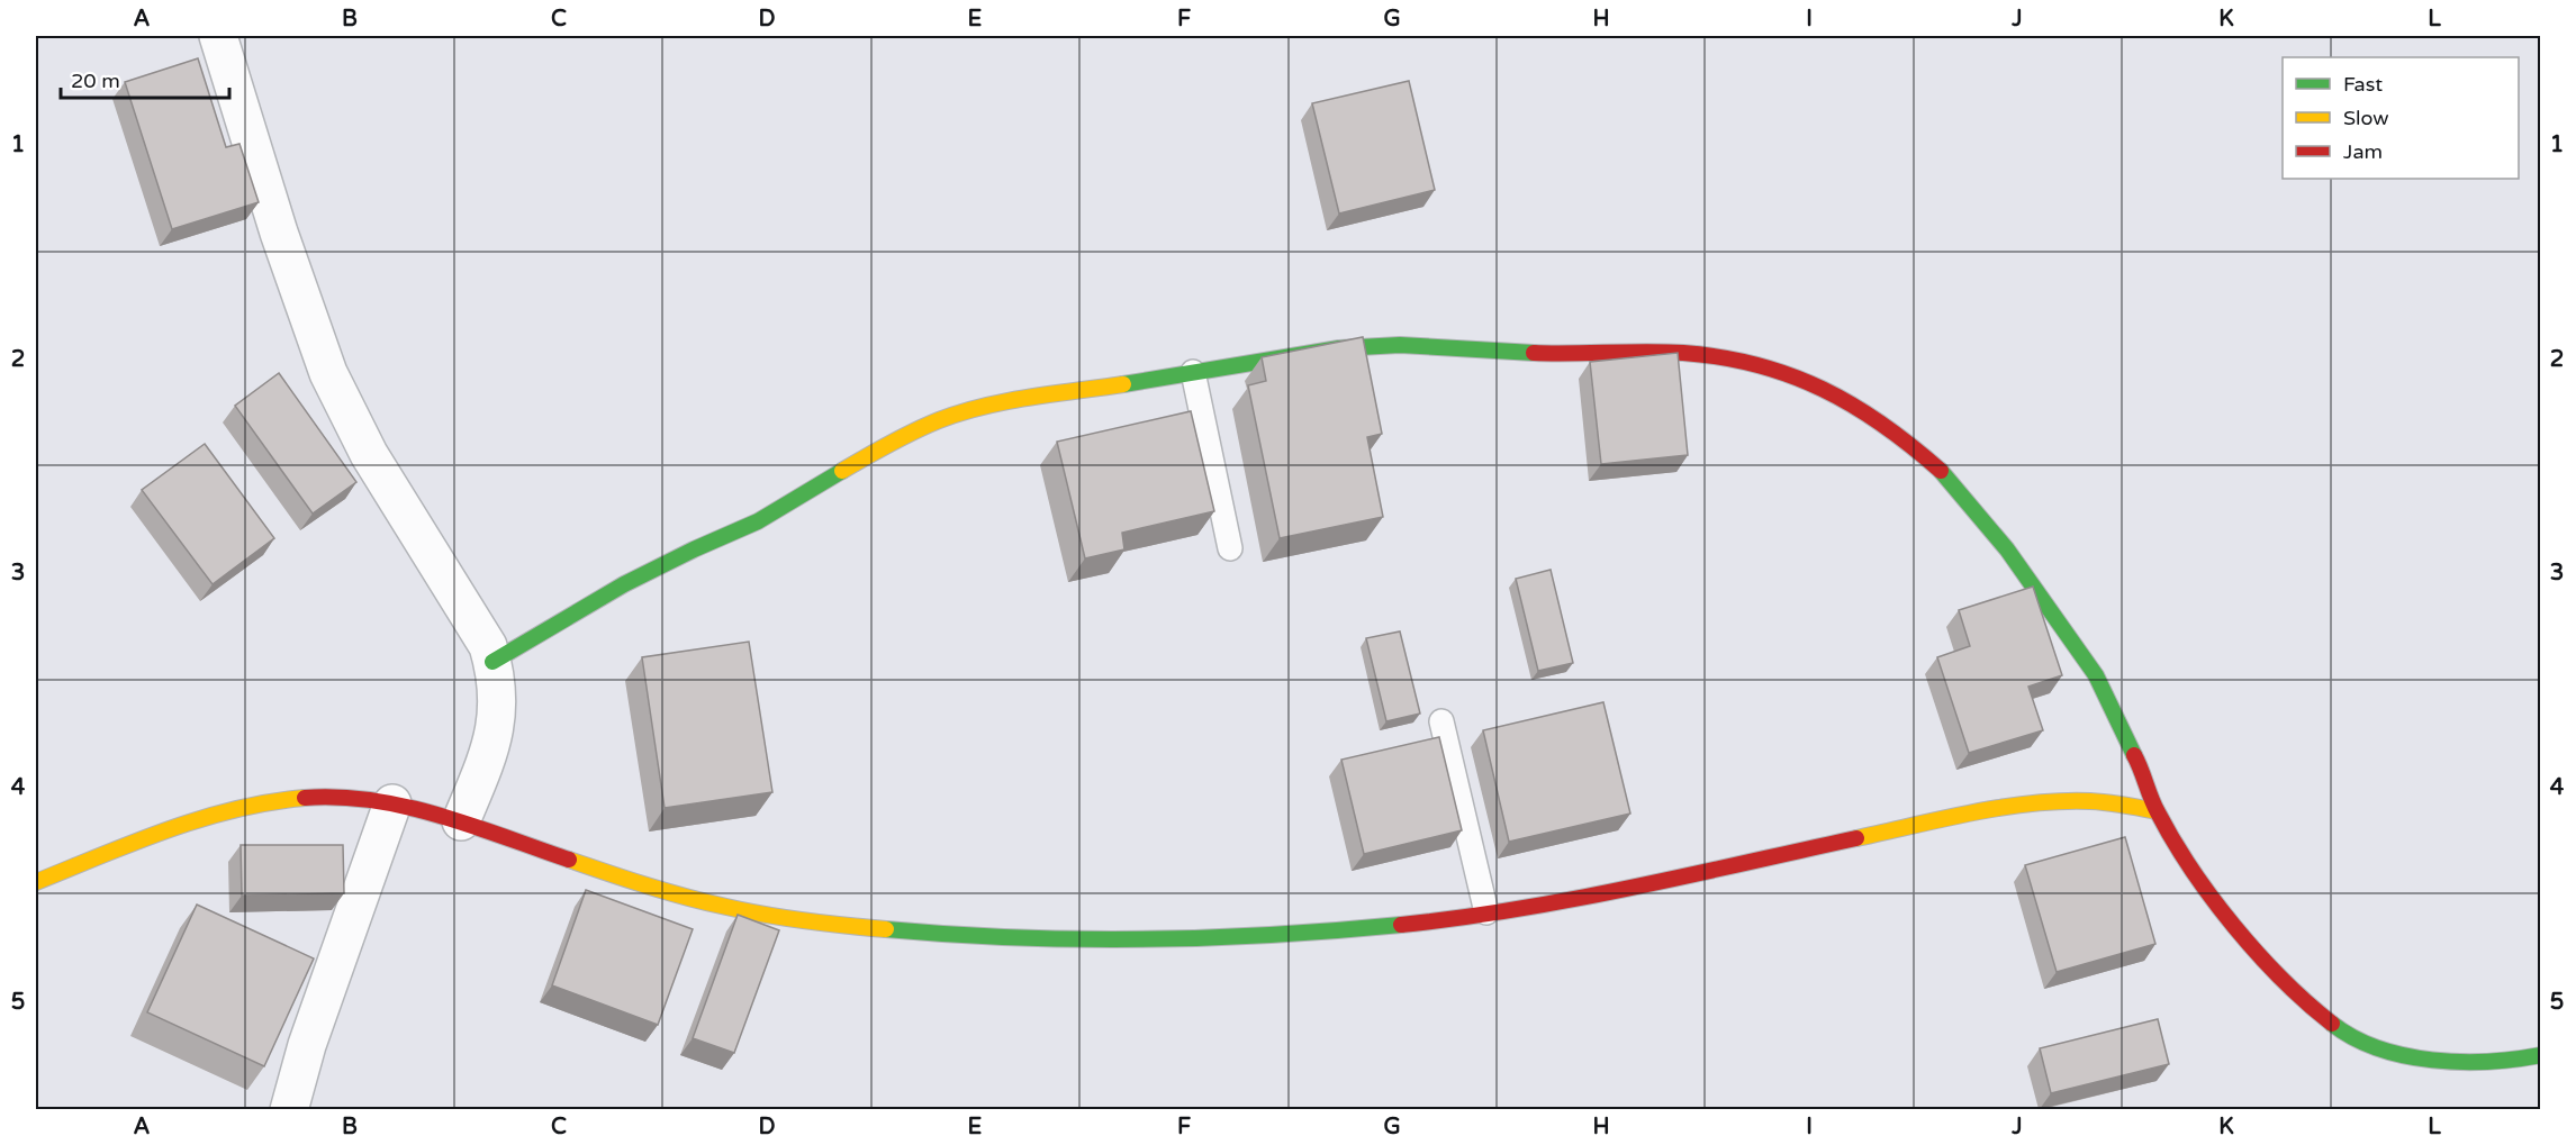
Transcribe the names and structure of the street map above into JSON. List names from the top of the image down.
{
  "legend": ["Fast", "Slow", "Jam"],
  "scale_bar": "20 m",
  "grid": {
    "columns": [
      "A",
      "B",
      "C",
      "D",
      "E",
      "F",
      "G",
      "H",
      "I",
      "J",
      "K",
      "L"
    ],
    "rows": [
      "1",
      "2",
      "3",
      "4",
      "5"
    ]
  }
}
